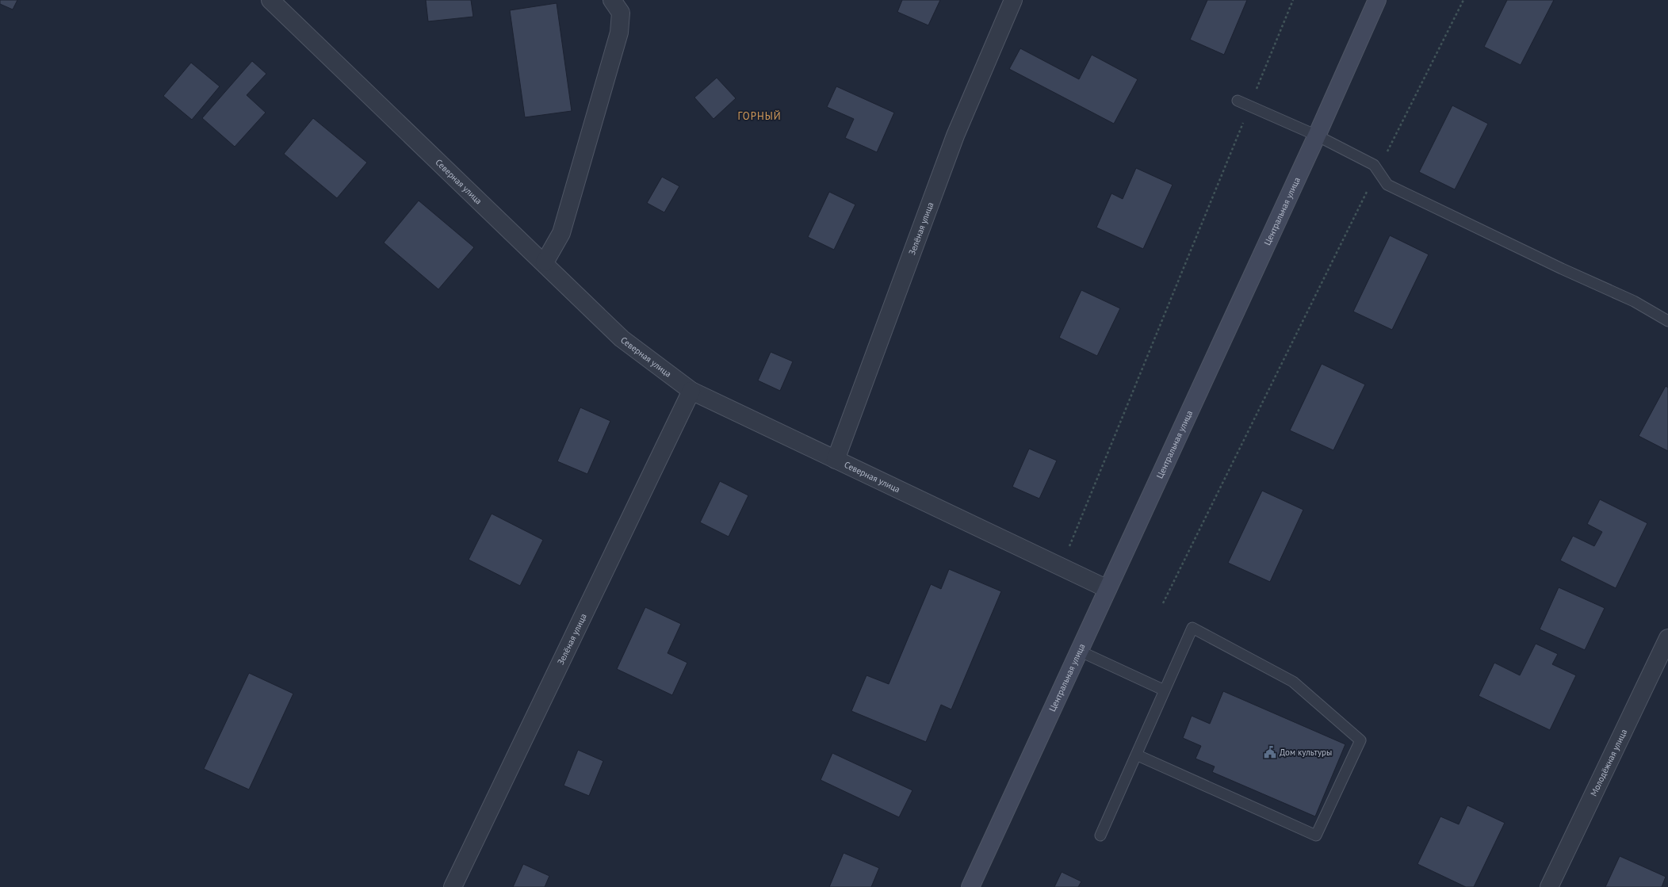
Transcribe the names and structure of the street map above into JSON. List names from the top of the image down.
{
  "streets": {
    "street": [
      "Северная улица",
      "Центральная улица",
      "Зелёная улица",
      "Молодёжная улица"
    ]
  },
  "crossings": [
    ["Северная улица", "Центральная улица"],
    ["Северная улица", "Зелёная улица"]
  ],
  "districts": ["ГОРНЫЙ"],
  "places": {
    "public building": ["Дом культуры"]
  }
}
